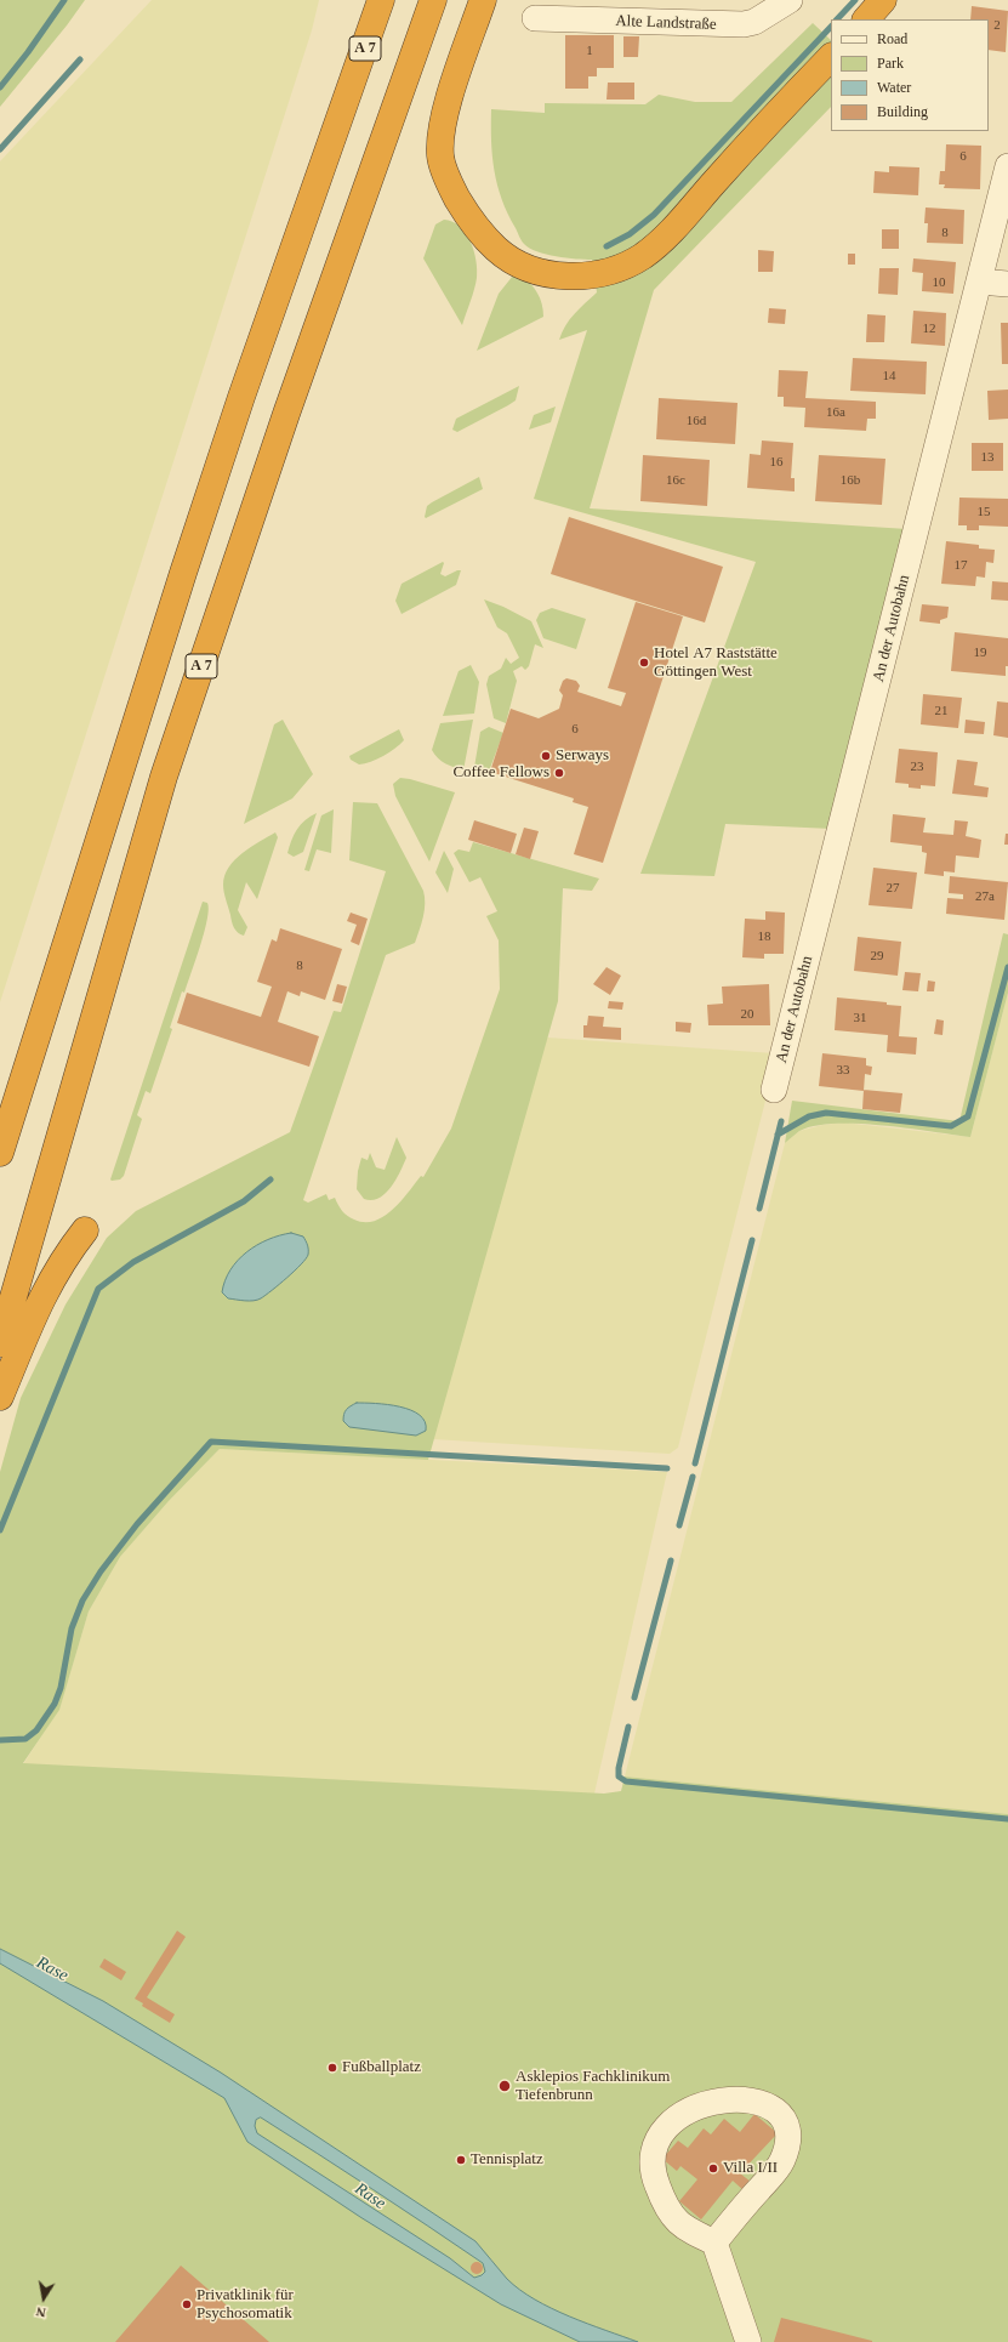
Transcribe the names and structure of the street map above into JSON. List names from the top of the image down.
{
  "streets": {
    "highway": ["A 7"],
    "street": ["Alte Landstraße", "An der Autobahn"]
  },
  "water": ["Rase"],
  "places": [
    "Hotel A7 Raststätte Göttingen West",
    "Serways",
    "Coffee Fellows",
    "Fußballplatz",
    "Asklepios Fachklinikum Tiefenbrunn",
    "Tennisplatz",
    "Villa I/II",
    "Privatklinik für Psychosomatik"
  ],
  "house_numbers": [
    "2",
    "1",
    "6",
    "8",
    "10",
    "12",
    "14",
    "16a",
    "16d",
    "13",
    "16",
    "16c",
    "16b",
    "15",
    "17",
    "19",
    "21",
    "6",
    "23",
    "27",
    "27a",
    "18",
    "29",
    "8",
    "20",
    "31",
    "33"
  ],
  "legend": [
    "Road",
    "Park",
    "Water",
    "Building"
  ],
  "north": "bottom"
}
